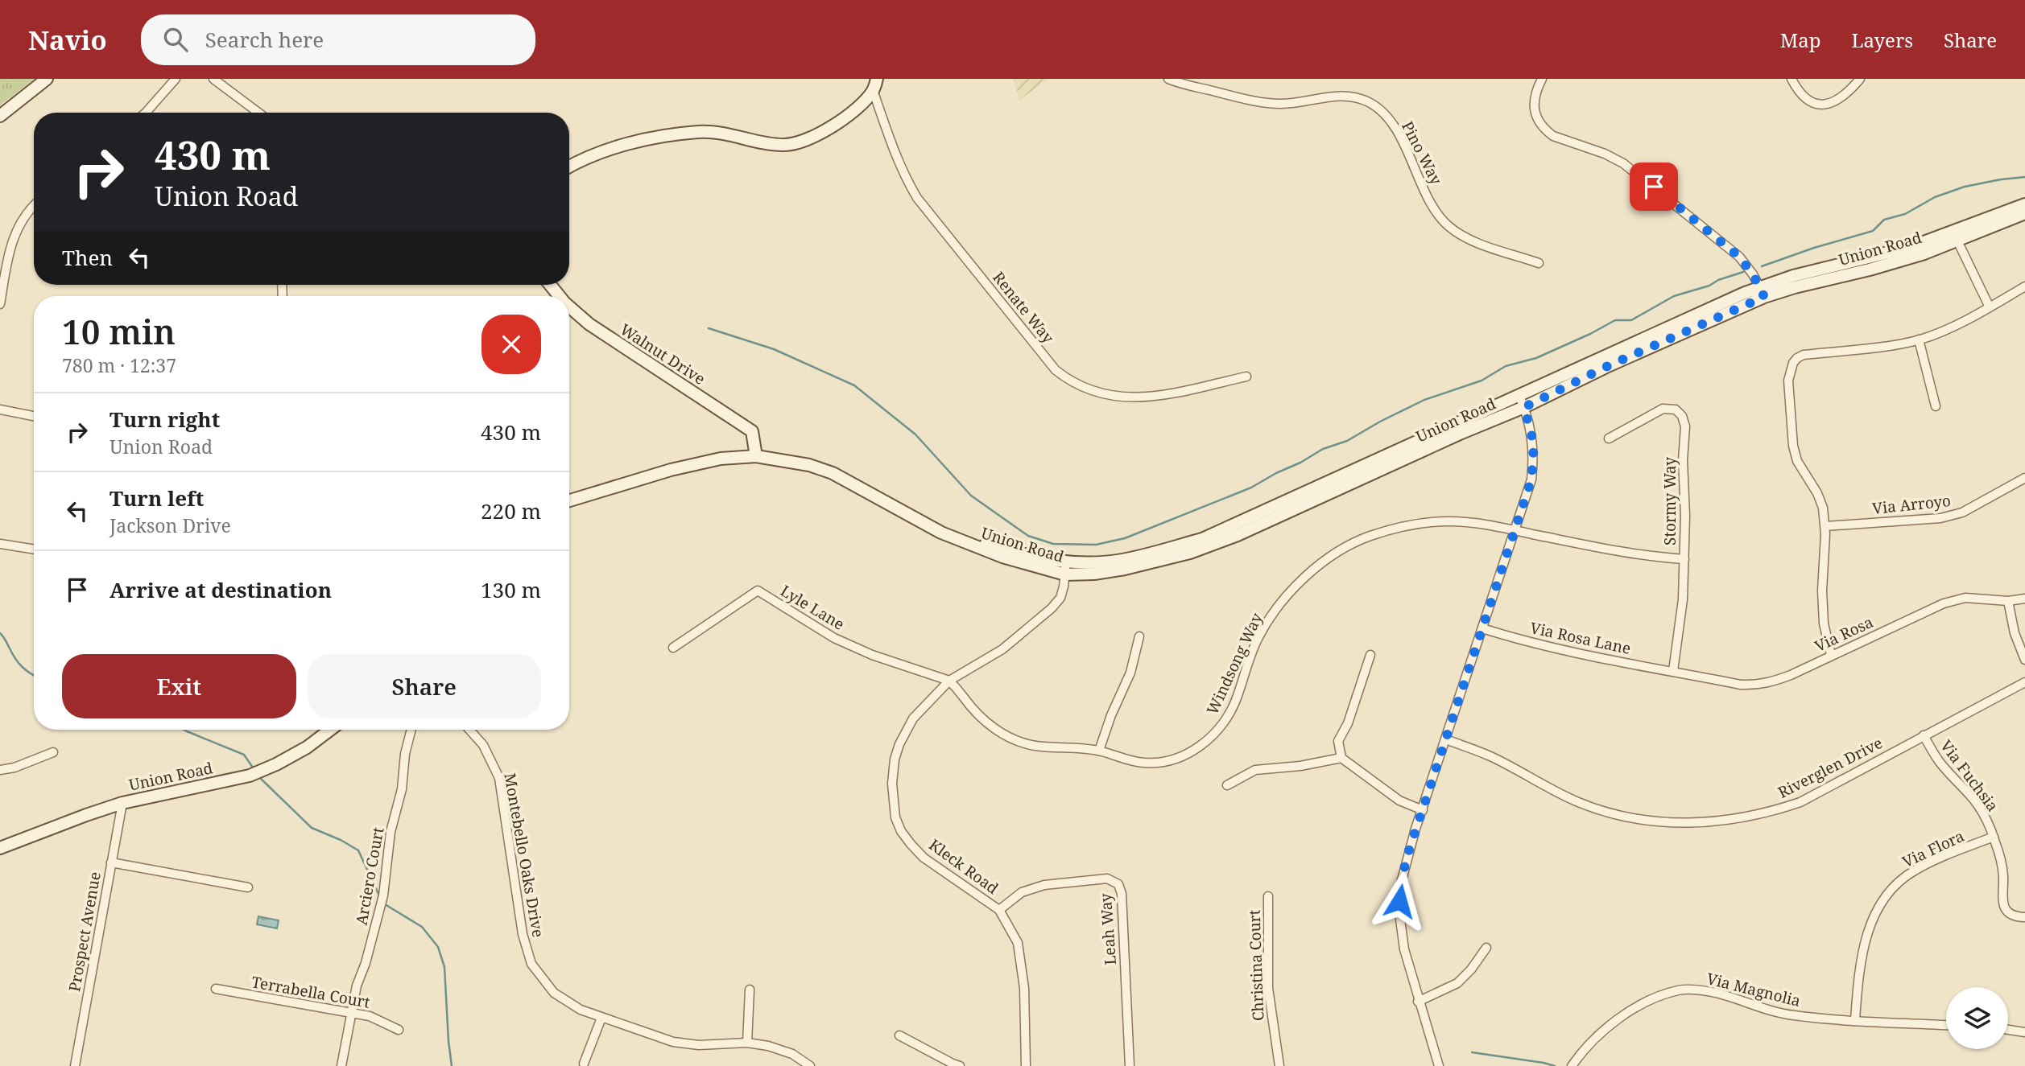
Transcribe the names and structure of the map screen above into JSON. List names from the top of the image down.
{
  "streets": {
    "main road": ["Union Road", "Walnut Drive"],
    "street": [
      "Pino Way",
      "Renate Way",
      "Stormy Way",
      "Via Arroyo",
      "Lyle Lane",
      "Via Rosa",
      "Via Rosa Lane",
      "Windsong Way",
      "Riverglen Drive",
      "Via Fuchsia",
      "Via Flora",
      "Montebello Oaks Drive",
      "Kleck Road",
      "Arciero Court",
      "Leah Way",
      "Prospect Avenue",
      "Christina Court",
      "Via Magnolia",
      "Terrabella Court"
    ]
  },
  "crossings": [
    ["Union Road", "Walnut Drive"],
    ["Union Road", "Kleck Road"],
    ["Union Road", "Prospect Avenue"],
    ["Stormy Way", "Via Rosa"],
    ["Stormy Way", "Via Rosa Lane"],
    ["Stormy Way", "Windsong Way"],
    ["Lyle Lane", "Windsong Way"],
    ["Lyle Lane", "Kleck Road"],
    ["Via Rosa", "Via Rosa Lane"],
    ["Windsong Way", "Kleck Road"],
    ["Riverglen Drive", "Via Fuchsia"],
    ["Via Fuchsia", "Via Flora"],
    ["Via Flora", "Via Magnolia"],
    ["Kleck Road", "Leah Way"],
    ["Arciero Court", "Terrabella Court"]
  ],
  "page": {
    "header": "Navio",
    "search": "Search here",
    "nav": ["Map", "Layers", "Share"],
    "turn": ["430 m", "Union Road"],
    "then": "Then",
    "heading": ["10 min", "780 m · 12:37"],
    "list": [
      {
        "name": "Turn right",
        "note": "Union Road",
        "value": "430 m"
      },
      {
        "name": "Turn left",
        "note": "Jackson Drive",
        "value": "220 m"
      },
      {
        "name": "Arrive at destination",
        "value": "130 m"
      }
    ],
    "buttons": ["Exit", "Share"]
  }
}
